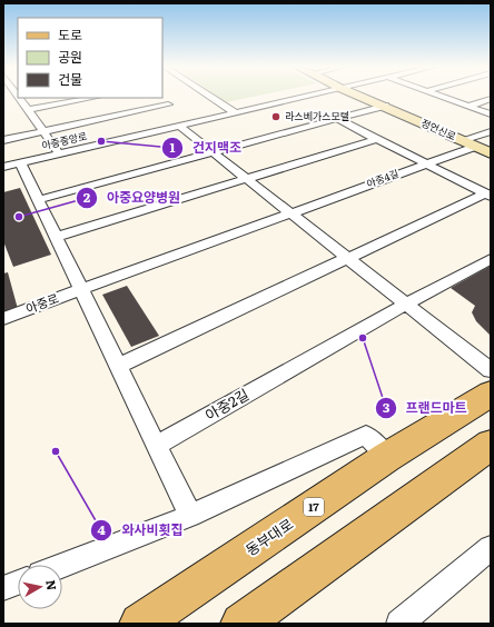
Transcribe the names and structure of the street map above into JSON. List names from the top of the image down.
{
  "streets": {
    "main road": ["17", "동부대로"],
    "street": [
      "정언신로",
      "아중중앙로",
      "아중4길",
      "아중로",
      "아중2길"
    ]
  },
  "crossings": [
    ["정언신로", "아중4길"],
    ["아중4길", "아중로"]
  ],
  "places": [
    "라스베가스모텔",
    "건지맥조",
    "아중요양병원",
    "프랜드마트",
    "와사비횟집"
  ],
  "legend": ["도로", "공원", "건물"],
  "north": "right"
}
